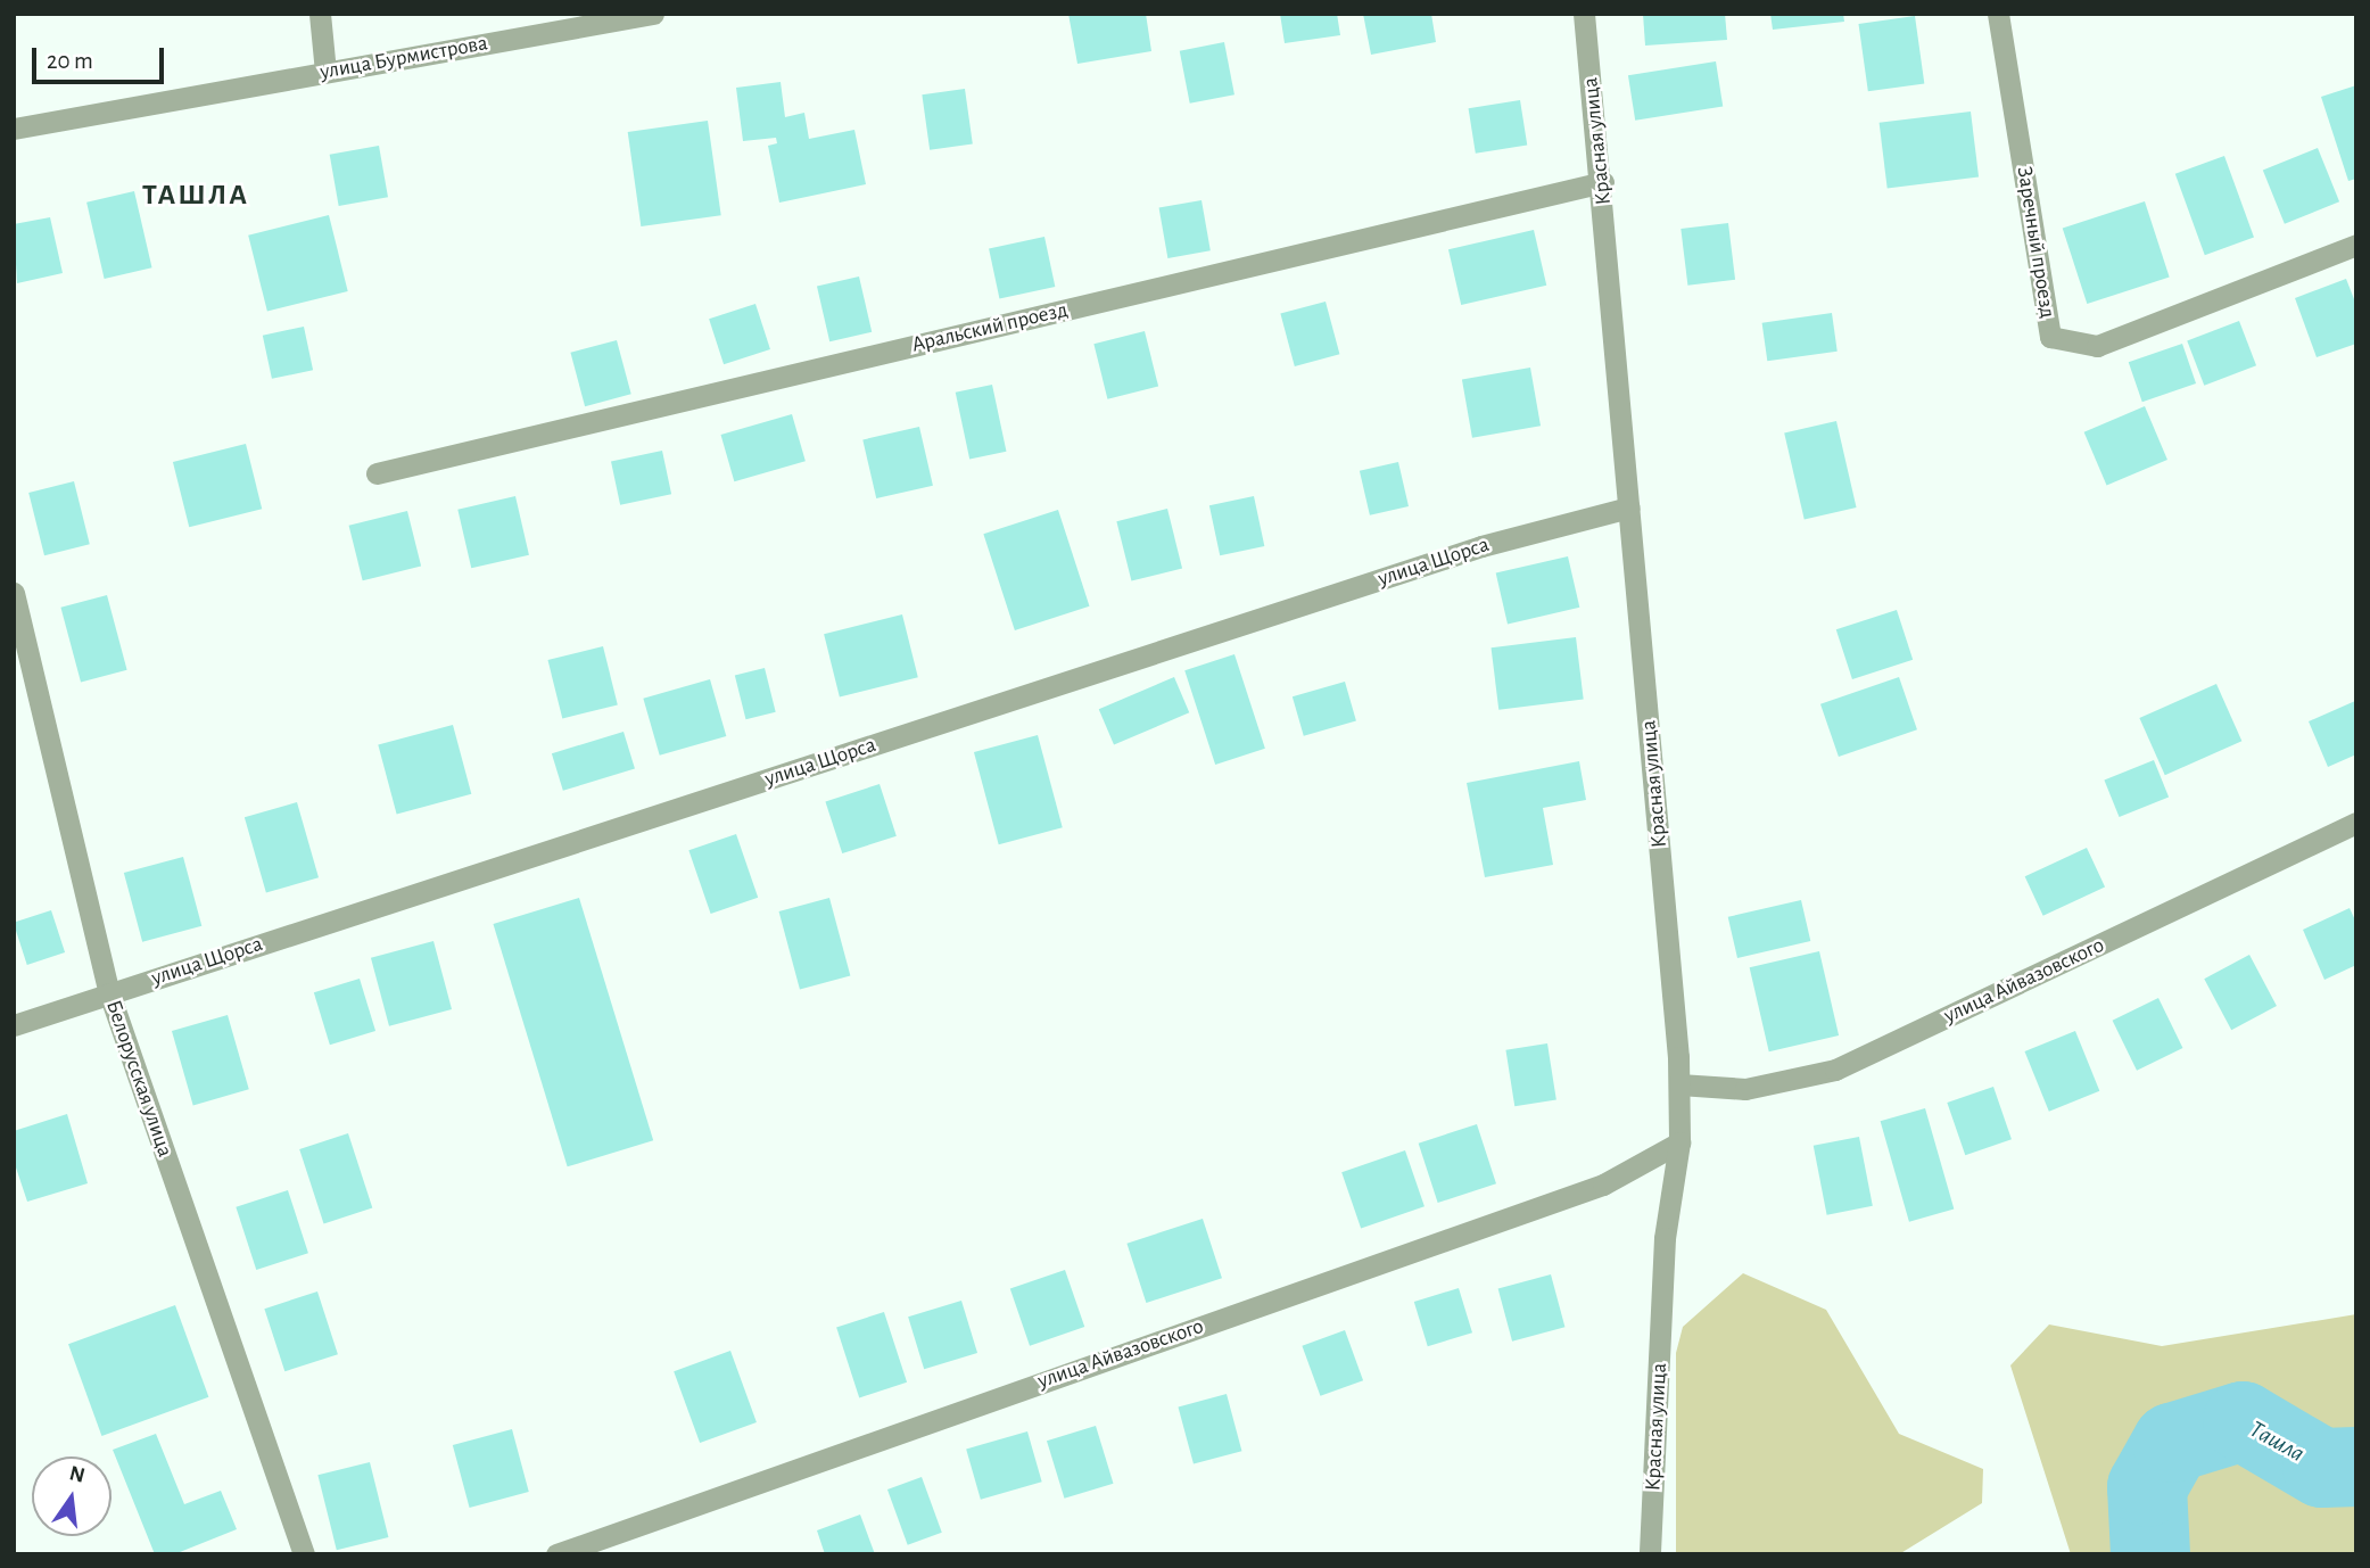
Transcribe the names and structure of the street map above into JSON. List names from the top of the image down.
{
  "streets": {
    "street": [
      "улица Бурмистрова",
      "Красная улица",
      "Заречный проезд",
      "Аральский проезд",
      "улица Щорса",
      "улица Айвазовского",
      "Белорусская улица"
    ]
  },
  "crossings": [
    ["Красная улица", "Аральский проезд"],
    ["Красная улица", "улица Щорса"],
    ["Красная улица", "улица Айвазовского"],
    ["улица Щорса", "Белорусская улица"]
  ],
  "districts": ["ТАШЛА"],
  "water": ["Ташла"],
  "scale_bar": "20 m",
  "north": "top"
}
